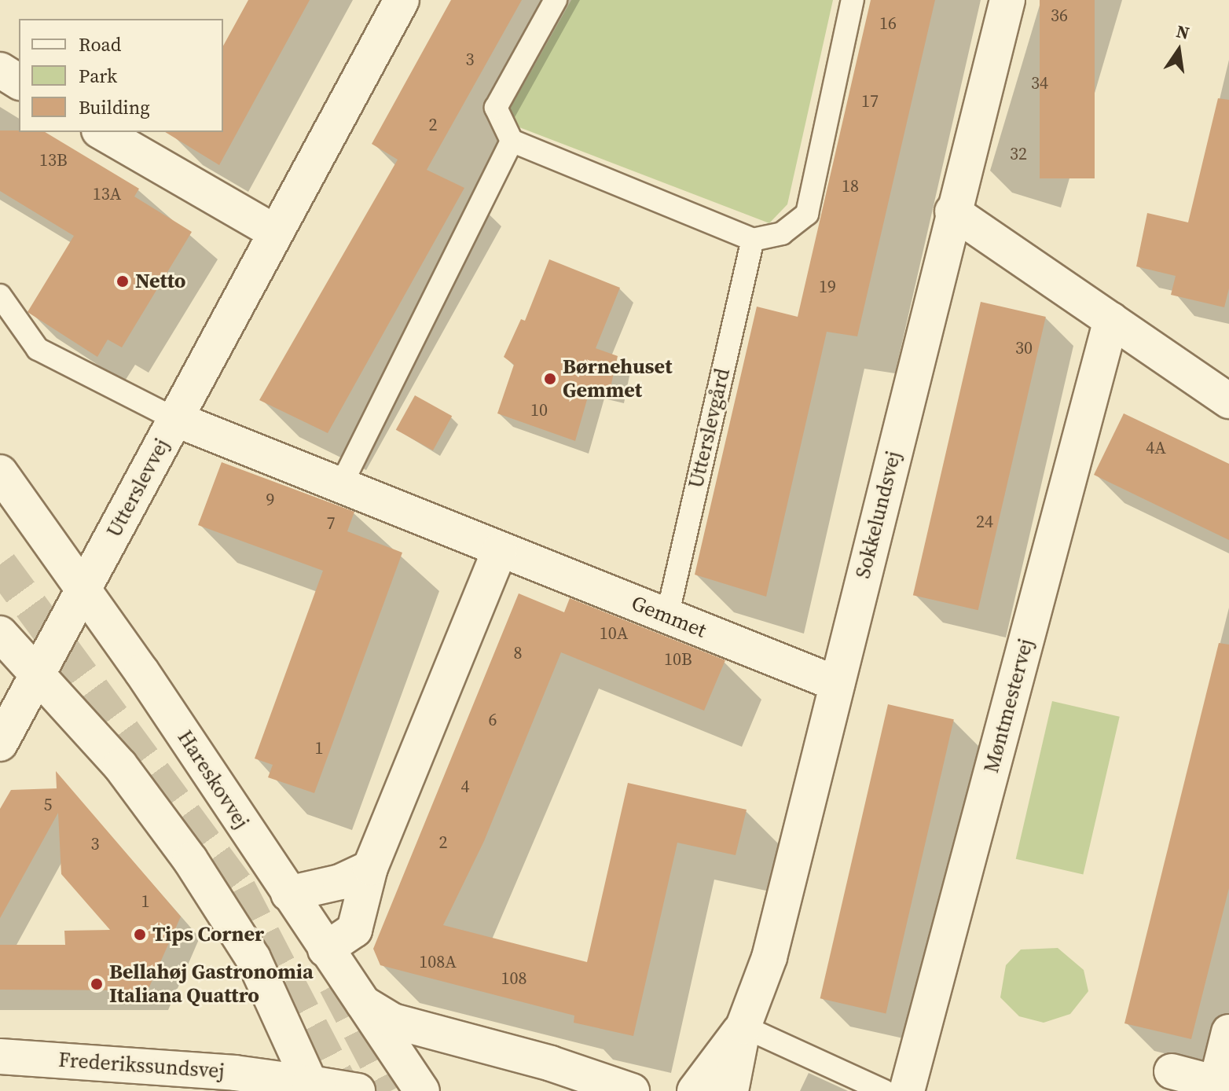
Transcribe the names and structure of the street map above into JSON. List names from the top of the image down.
{
  "streets": {
    "street": [
      "Utterslevvej",
      "Sokkelundsvej",
      "Gemmet",
      "Møntmestervej",
      "Hareskovvej",
      "Frederikssundsvej"
    ],
    "lane": ["Utterslevgård"]
  },
  "crossings": [
    ["Utterslevgård", "Gemmet"],
    ["Utterslevvej", "Gemmet"],
    ["Utterslevvej", "Hareskovvej"],
    ["Sokkelundsvej", "Gemmet"]
  ],
  "places": [
    "Netto",
    "Børnehuset Gemmet",
    "Tips Corner",
    "Bellahøj Gastronomia Italiana Quattro"
  ],
  "house_numbers": [
    "36",
    "16",
    "3",
    "34",
    "17",
    "2",
    "32",
    "13B",
    "18",
    "13A",
    "19",
    "30",
    "10",
    "4A",
    "9",
    "24",
    "7",
    "10A",
    "8",
    "10B",
    "6",
    "1",
    "4",
    "5",
    "2",
    "3",
    "1",
    "108A",
    "108"
  ],
  "legend": ["Road", "Park", "Building"],
  "north": "top"
}
